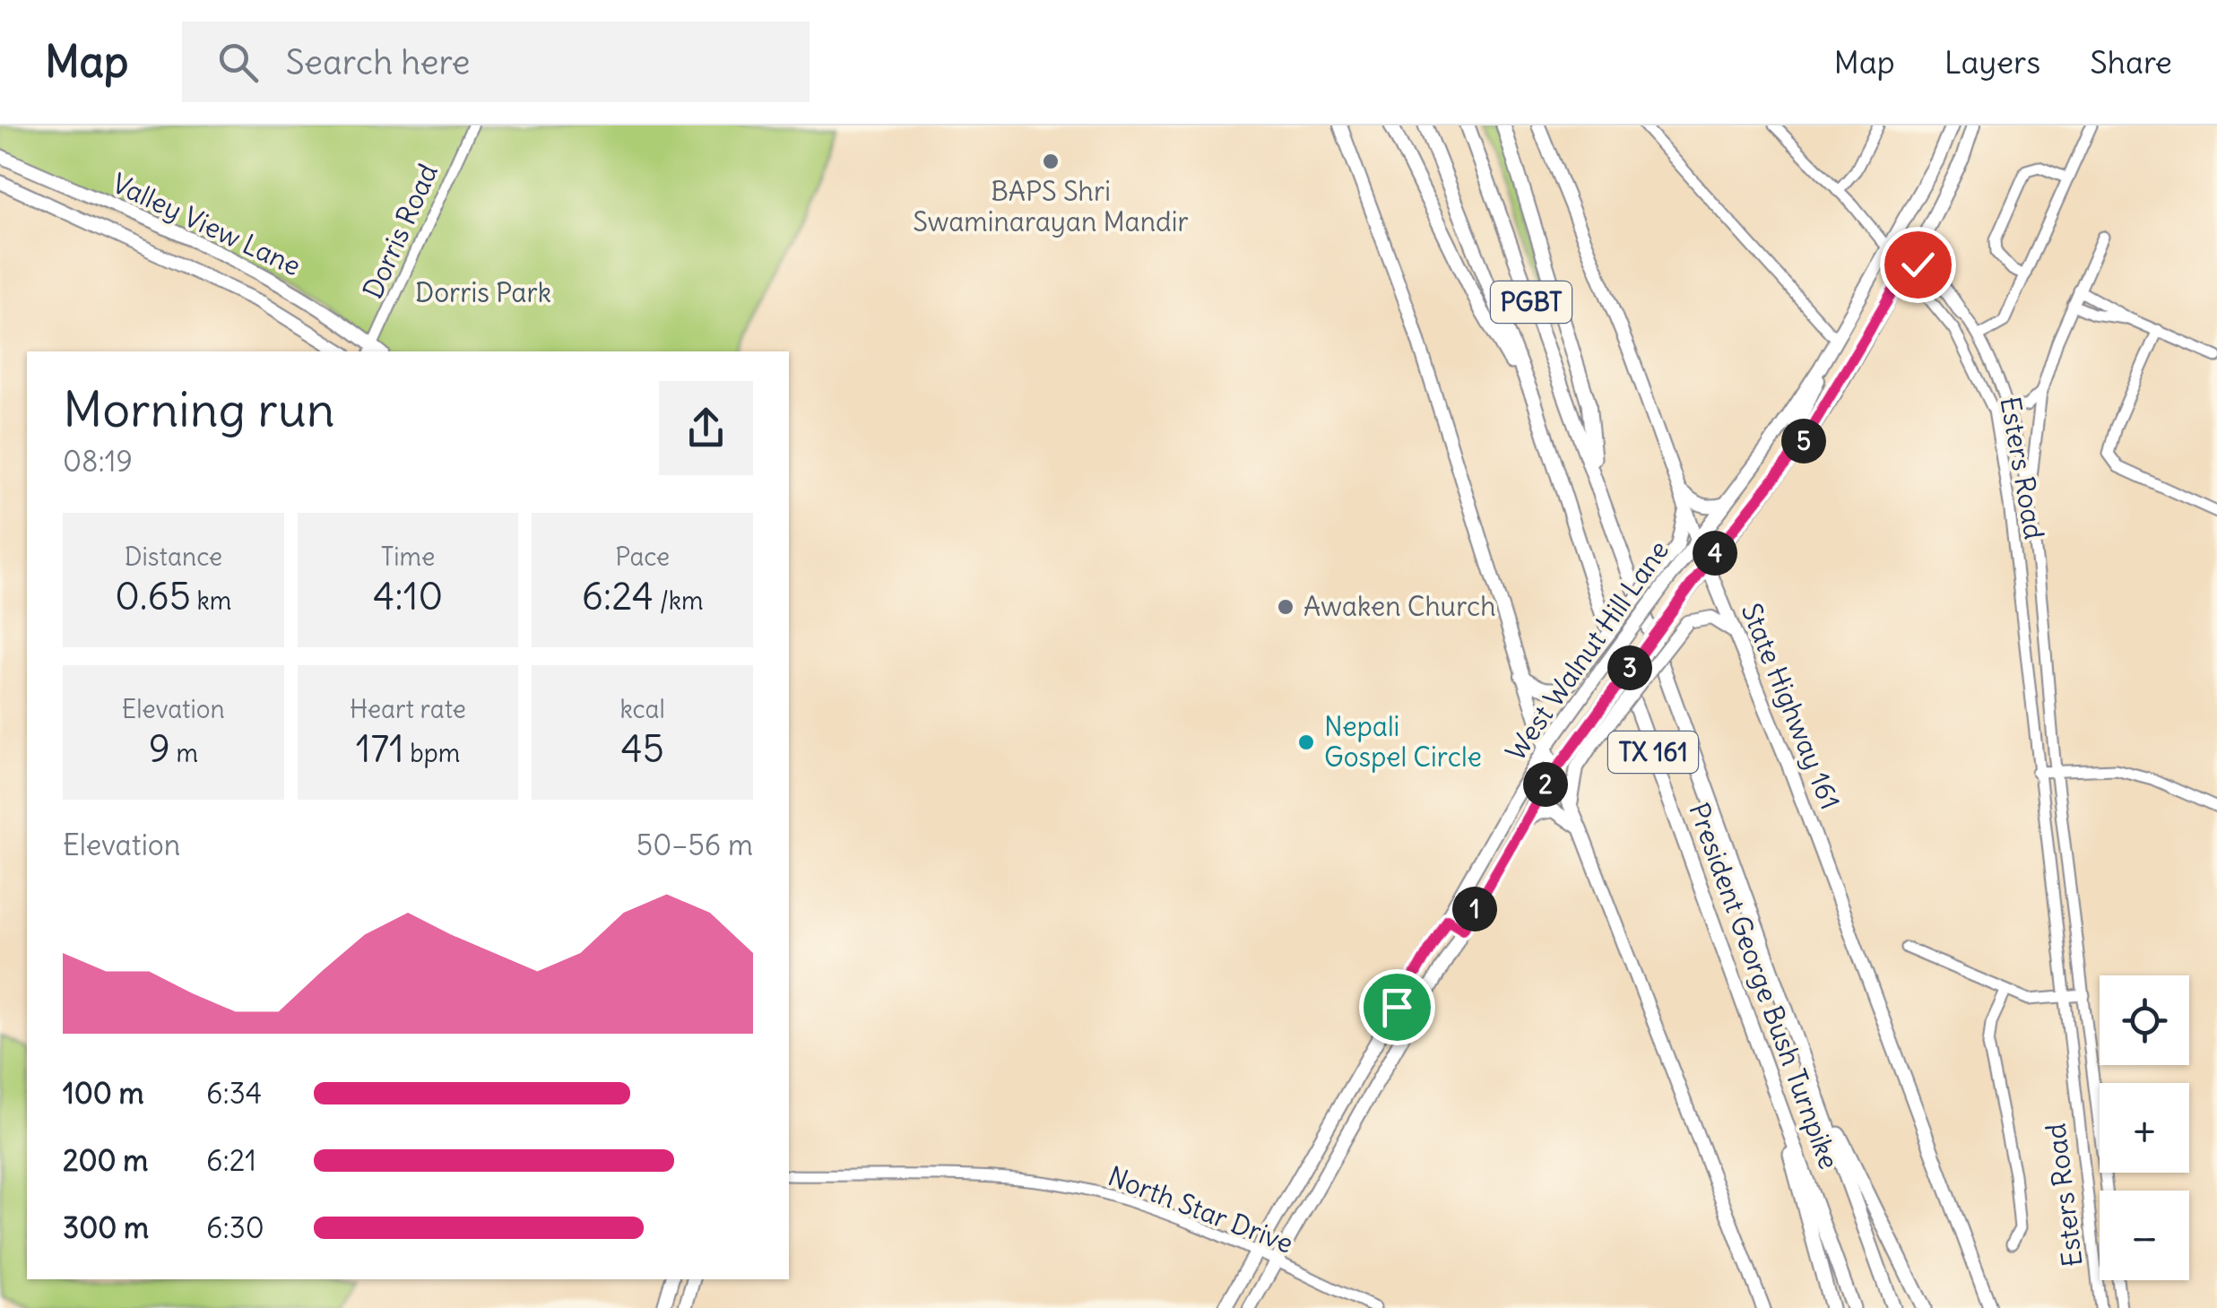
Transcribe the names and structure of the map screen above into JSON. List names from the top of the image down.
{
  "streets": {
    "highway": ["PGBT", "TX 161", "President George Bush Turnpike"],
    "main road": ["Valley View Lane", "West Walnut Hill Lane", "State Highway 161"],
    "street": ["Dorris Road", "Esters Road", "North Star Drive"]
  },
  "crossings": [
    ["Valley View Lane", "Dorris Road"],
    ["Esters Road", "West Walnut Hill Lane"],
    ["West Walnut Hill Lane", "State Highway 161"],
    ["West Walnut Hill Lane", "North Star Drive"]
  ],
  "parks": ["Dorris Park"],
  "places": ["BAPS Shri Swaminarayan Mandir", "Awaken Church", "Nepali Gospel Circle"],
  "page": {
    "header": "Map",
    "search": "Search here",
    "nav": ["Map", "Layers", "Share"],
    "heading": ["Morning run", "08:19"],
    "pins": [
      "5",
      "4",
      "3",
      "2",
      "1"
    ],
    "stats": [
      ["Distance", "0.65 km"],
      ["Time", "4:10"],
      ["Pace", "6:24 /km"],
      ["Elevation", "9 m"],
      ["Heart rate", "171 bpm"],
      ["kcal", "45"]
    ],
    "chart": ["Elevation", "50–56 m"],
    "map_buttons": ["+", "−"],
    "list": [
      {
        "name": "100 m",
        "note": "6:34"
      },
      {
        "name": "200 m",
        "note": "6:21"
      },
      {
        "name": "300 m",
        "note": "6:30"
      }
    ]
  }
}
